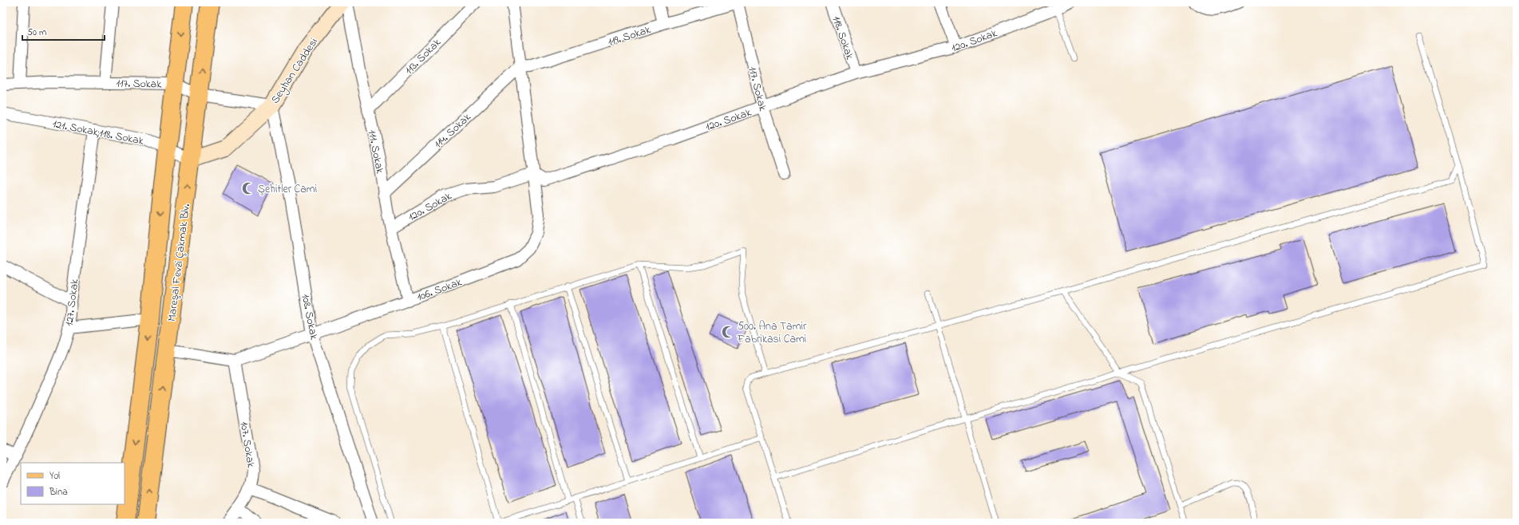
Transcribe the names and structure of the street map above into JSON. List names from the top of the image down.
{
  "streets": {
    "main road": ["Seyhan Caddesi", "Mareşal Fevzi Çakmak Blv."],
    "street": [
      "119. Sokak",
      "118. Sokak",
      "120. Sokak",
      "113. Sokak",
      "117. Sokak",
      "114. Sokak",
      "121. Sokak;118. Sokak",
      "111. Sokak",
      "106. Sokak",
      "127. Sokak",
      "108. Sokak",
      "107. Sokak"
    ]
  },
  "crossings": [
    ["119. Sokak", "117. Sokak"],
    ["119. Sokak", "114. Sokak"],
    ["119. Sokak", "106. Sokak"],
    ["118. Sokak", "120. Sokak"],
    ["120. Sokak", "117. Sokak"],
    ["120. Sokak", "111. Sokak"],
    ["120. Sokak", "106. Sokak"],
    ["113. Sokak", "111. Sokak"],
    ["Seyhan Caddesi", "117. Sokak"],
    ["Seyhan Caddesi", "121. Sokak;118. Sokak"],
    ["Seyhan Caddesi", "Mareşal Fevzi Çakmak Blv."],
    ["Seyhan Caddesi", "108. Sokak"],
    ["117. Sokak", "Mareşal Fevzi Çakmak Blv."],
    ["117. Sokak", "108. Sokak"],
    ["114. Sokak", "111. Sokak"],
    ["114. Sokak", "106. Sokak"],
    ["121. Sokak;118. Sokak", "Mareşal Fevzi Çakmak Blv."],
    ["121. Sokak;118. Sokak", "127. Sokak"],
    ["111. Sokak", "106. Sokak"],
    ["Mareşal Fevzi Çakmak Blv.", "106. Sokak"],
    ["106. Sokak", "108. Sokak"],
    ["106. Sokak", "107. Sokak"]
  ],
  "places": {
    "mosque": ["Şehitler Cami", "500. Ana Tamir Fabrikasi Cami"]
  },
  "legend": ["Yol", "Bina"],
  "scale_bar": "50 m"
}
